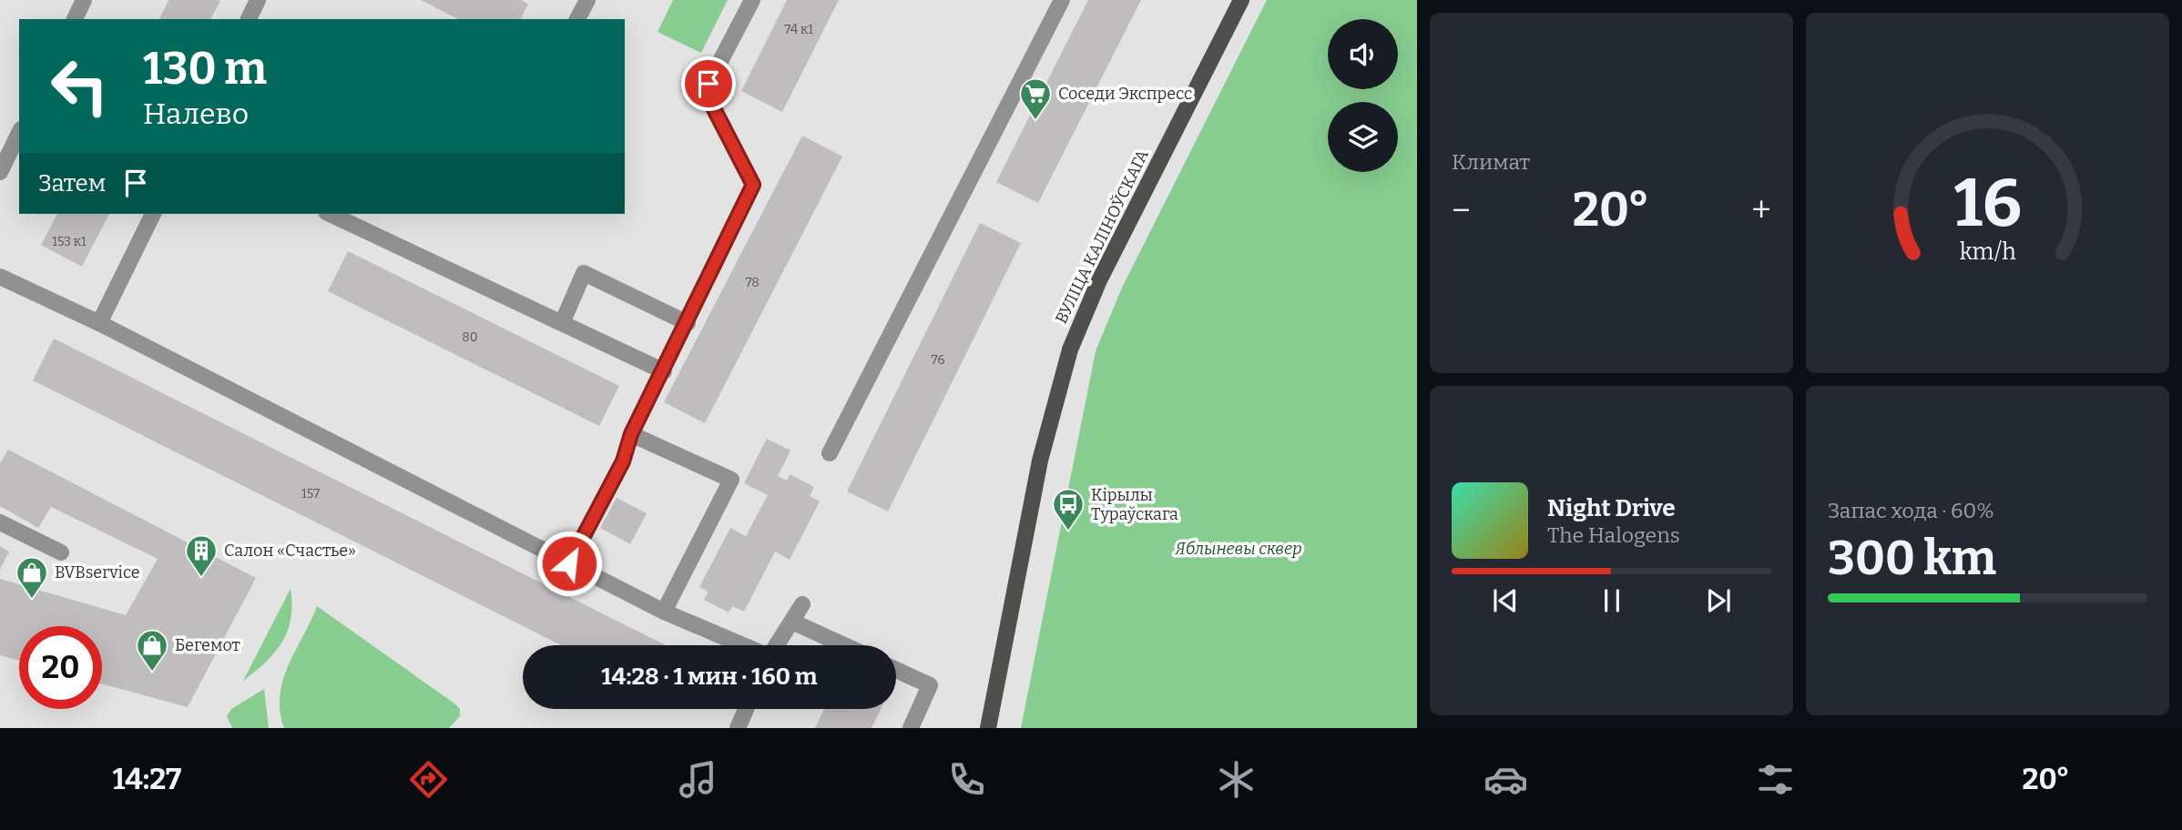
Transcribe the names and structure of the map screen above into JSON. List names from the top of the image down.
{
  "streets": {
    "main road": ["ВУЛІЦА КАЛІНОЎСКАГА"]
  },
  "parks": ["Яблыневы сквер"],
  "places": {
    "supermarket": ["Соседи Экспресс"],
    "bus stop": ["Кірылы Тураўскага"],
    "building": ["Салон «Счастье»"],
    "shop": ["BVBservice", "Бегемот"]
  },
  "house_numbers": [
    "74 к1",
    "153 к1",
    "78",
    "80",
    "76",
    "157"
  ],
  "page": {
    "tile": [
      "Климат",
      ["Запас хода · 60%", "300 km"]
    ],
    "turn": ["130 m", "Налево"],
    "then": "Затем",
    "heat": ["−", "20°", "+"],
    "song": ["Night Drive", "The Halogens"],
    "limit": "20",
    "trip": "14:28 · 1 мин · 160 m",
    "tabs": ["14:27", "20°"],
    "gauge": ["16", "km/h"]
  }
}
